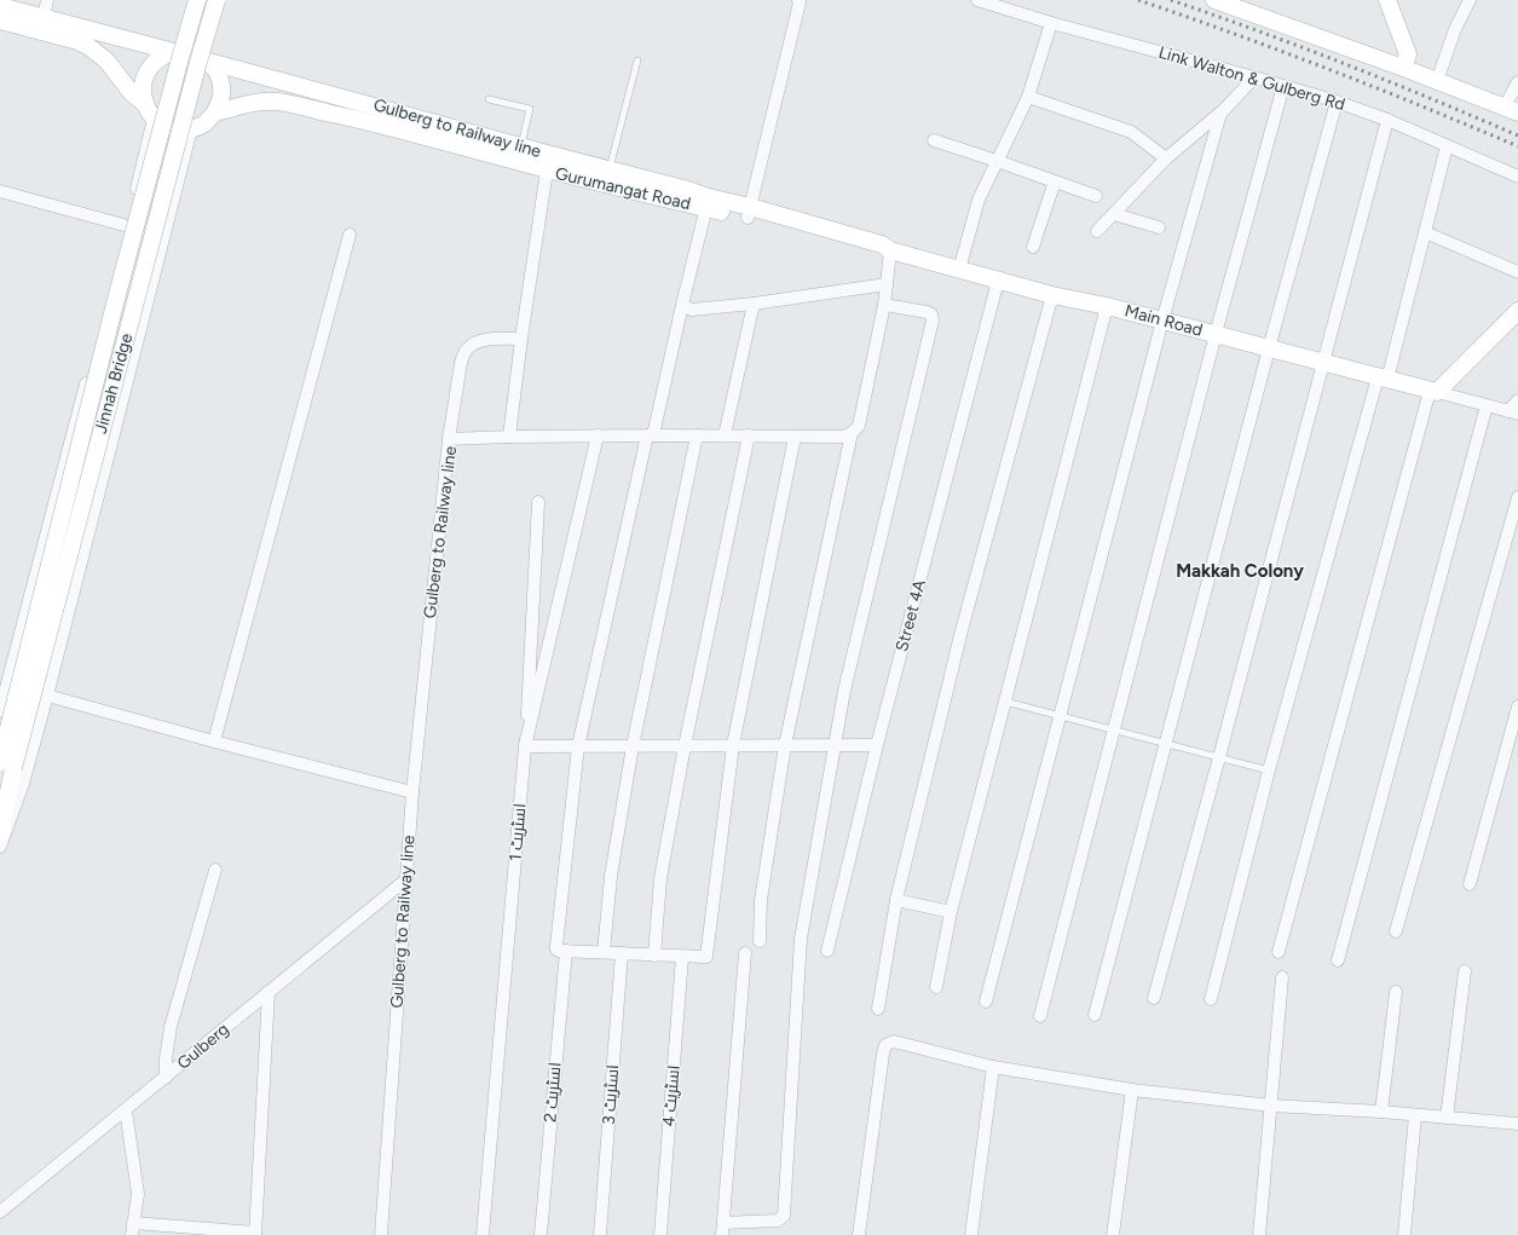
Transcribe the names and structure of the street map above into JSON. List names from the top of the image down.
{
  "streets": {
    "main road": [
      "Gulberg to Railway line",
      "Gurumangat Road",
      "Main Road",
      "Jinnah Bridge"
    ],
    "street": [
      "Link Walton & Gulberg Rd",
      "Street 4A",
      "اسٹریٹ 1",
      "Gulberg",
      "اسٹریٹ 2",
      "اسٹریٹ 3",
      "اسٹریٹ 4"
    ]
  },
  "crossings": [
    ["Gulberg to Railway line", "Gurumangat Road"],
    ["Gulberg to Railway line", "Gulberg"],
    ["Gurumangat Road", "Main Road"],
    ["Main Road", "Street 4A"]
  ],
  "districts": ["Makkah Colony"]
}
